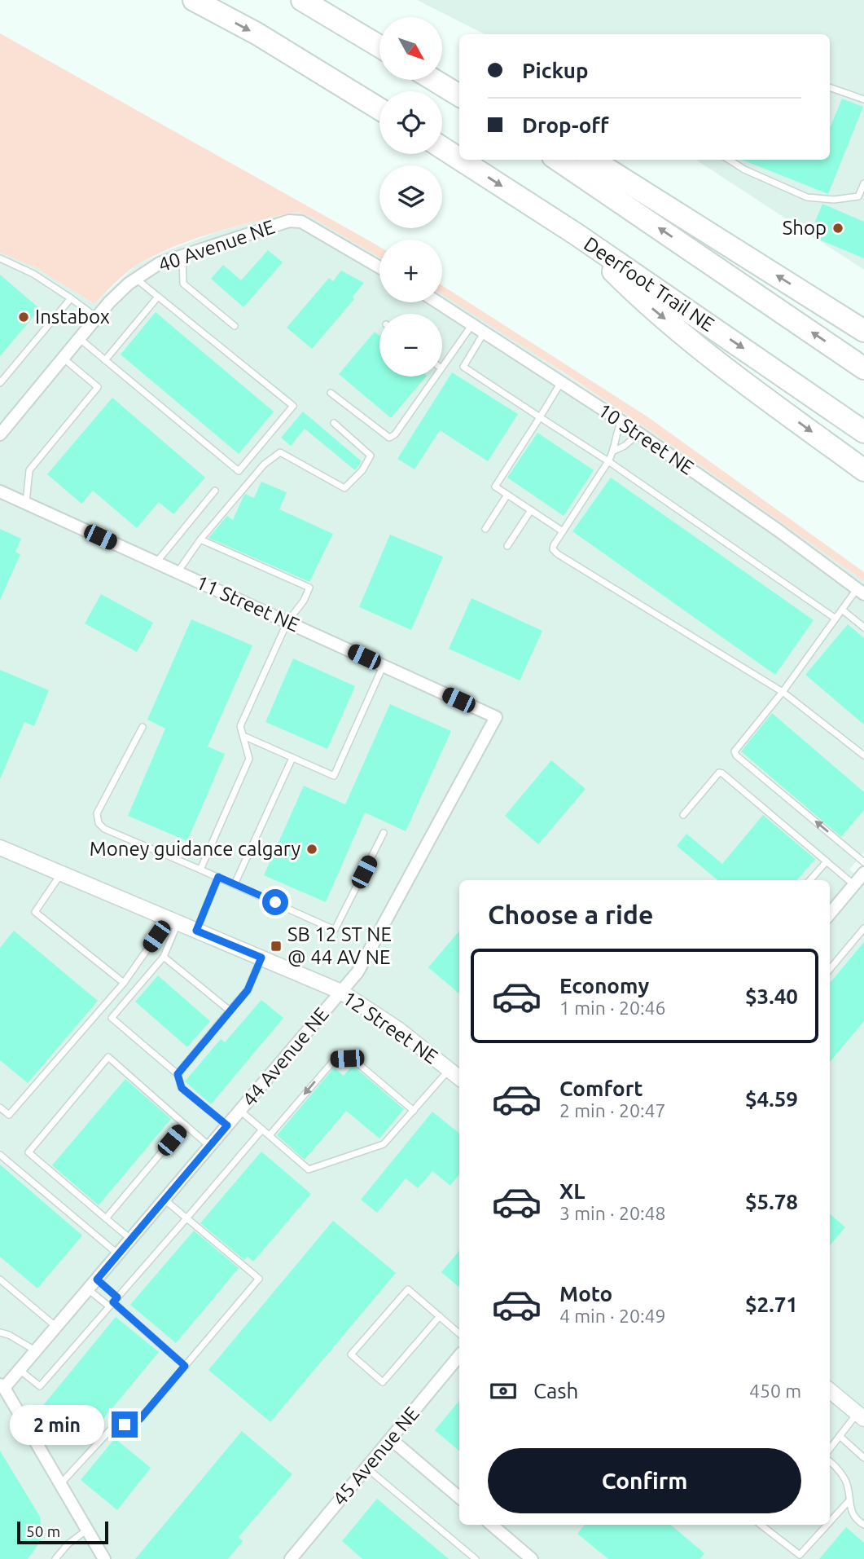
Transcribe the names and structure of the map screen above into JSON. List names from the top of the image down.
{
  "streets": {
    "highway": ["Deerfoot Trail NE"],
    "street": [
      "40 Avenue NE",
      "10 Street NE",
      "11 Street NE",
      "12 Street NE",
      "44 Avenue NE",
      "45 Avenue NE"
    ]
  },
  "crossings": [
    ["11 Street NE", "44 Avenue NE"],
    ["12 Street NE", "44 Avenue NE"]
  ],
  "places": {
    "other": ["Shop", "Instabox", "Money guidance calgary"],
    "transit": ["SB 12 ST NE @ 44 AV NE"]
  },
  "scale_bar": "50 m",
  "north": "bottom right",
  "page": {
    "map_buttons": ["+", "−"],
    "banner": ["Pickup", "Drop-off"],
    "heading": "Choose a ride",
    "list": [
      {
        "name": "Economy",
        "note": "1 min · 20:46",
        "value": "$3.40"
      },
      {
        "name": "Comfort",
        "note": "2 min · 20:47",
        "value": "$4.59"
      },
      {
        "name": "XL",
        "note": "3 min · 20:48",
        "value": "$5.78"
      },
      {
        "name": "Moto",
        "note": "4 min · 20:49",
        "value": "$2.71"
      }
    ],
    "pay": ["Cash", "450 m"],
    "bubble": "2 min",
    "buttons": "Confirm",
    "scale": "50 m"
  }
}
